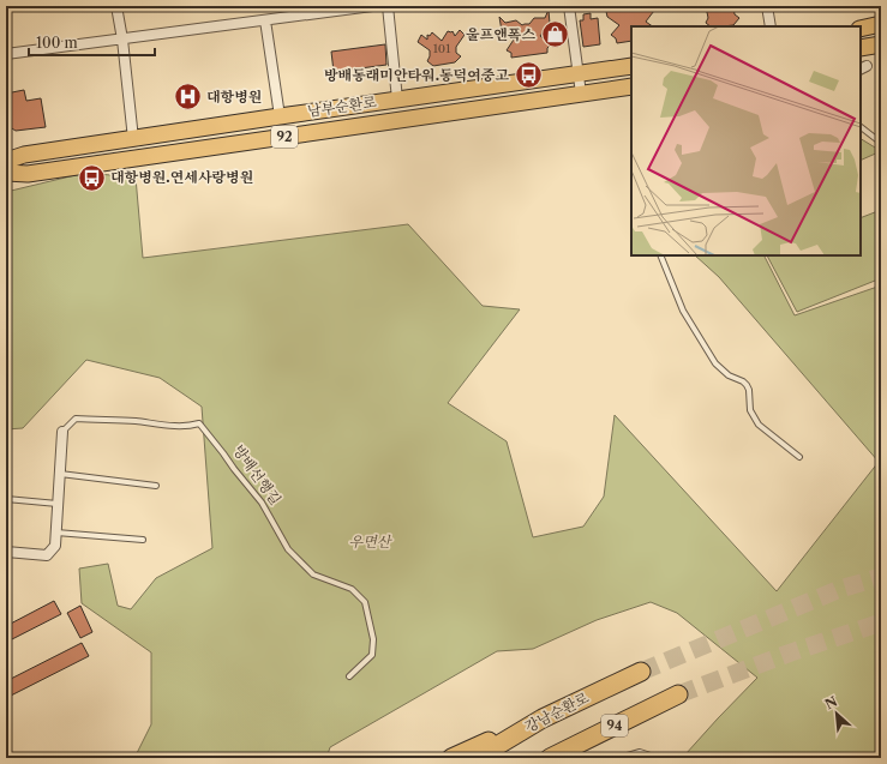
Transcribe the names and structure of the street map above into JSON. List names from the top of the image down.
{
  "streets": {
    "highway": ["강남순환로", "94"],
    "main road": ["남부순환로", "92"],
    "street": ["방배선행길"]
  },
  "parks": ["우면산"],
  "places": {
    "shop": ["울프앤폭스"],
    "bus stop": ["방배동래미안타워.동덕여중고", "대항병원.연세사랑병원"],
    "hospital": ["대항병원"]
  },
  "house_numbers": ["101"],
  "scale_bar": "100 m",
  "north": "top left"
}
